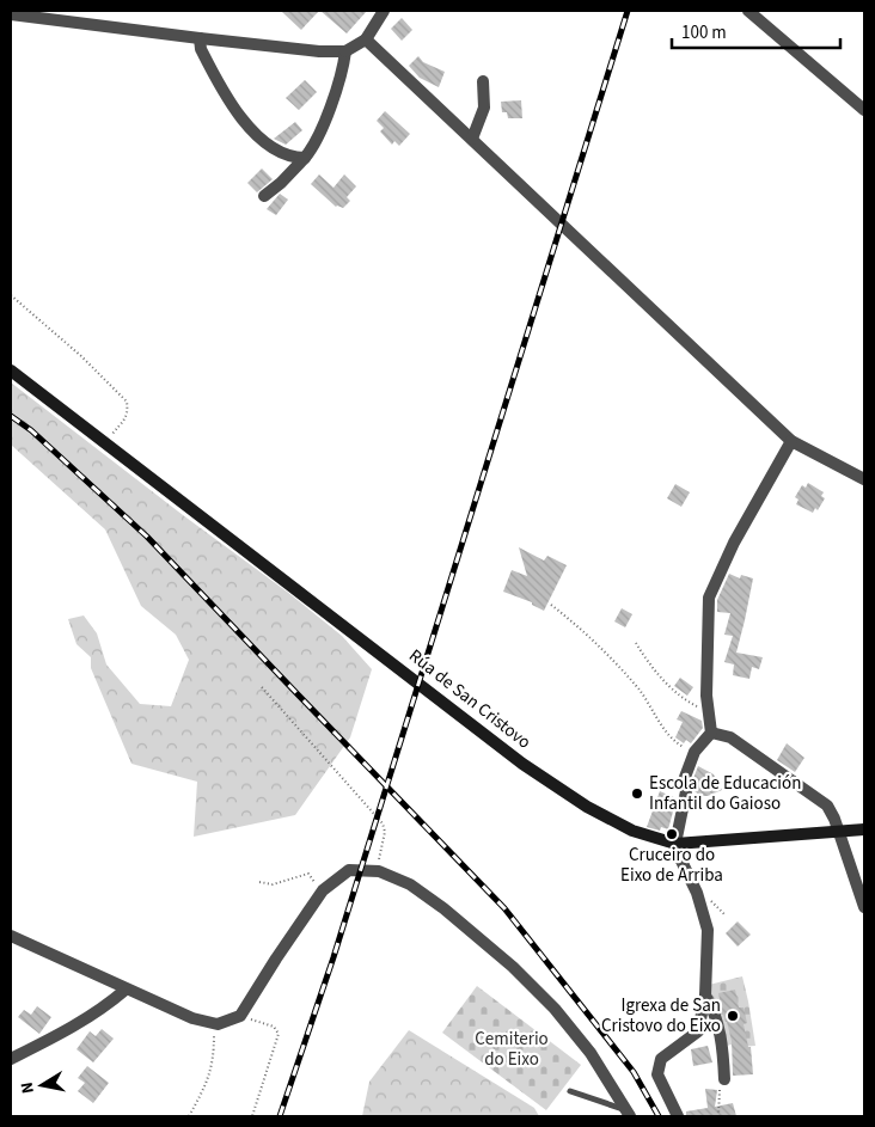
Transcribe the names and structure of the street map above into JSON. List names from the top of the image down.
{
  "streets": {
    "street": ["Rúa de San Cristovo"]
  },
  "parks": ["Cemiterio do Eixo"],
  "places": ["Escola de Educación Infantil do Gaioso", "Cruceiro do Eixo de Arriba", "Igrexa de San Cristovo do Eixo"],
  "scale_bar": "100 m",
  "north": "left"
}
